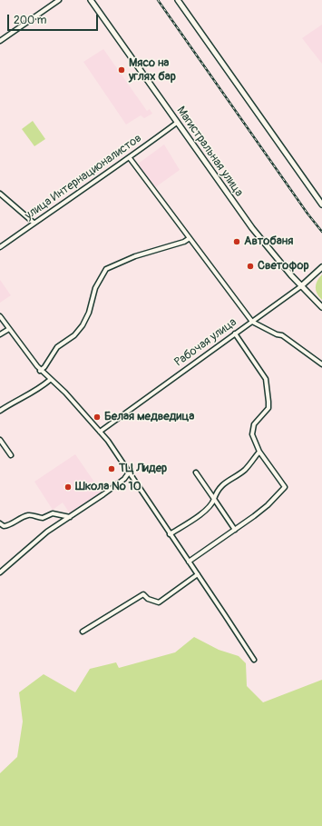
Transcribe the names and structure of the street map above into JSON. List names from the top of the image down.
{
  "streets": {
    "main road": ["Магистральная улица", "Рабочая улица"],
    "street": ["улица Интернационалистов"]
  },
  "crossings": [
    ["Магистральная улица", "улица Интернационалистов"],
    ["Магистральная улица", "Рабочая улица"]
  ],
  "places": [
    "Мясо на углях бар",
    "Автобаня",
    "Светофор",
    "Белая медведица",
    "ТЦ Лидер",
    "Школа № 10"
  ],
  "scale_bar": "200 m"
}
